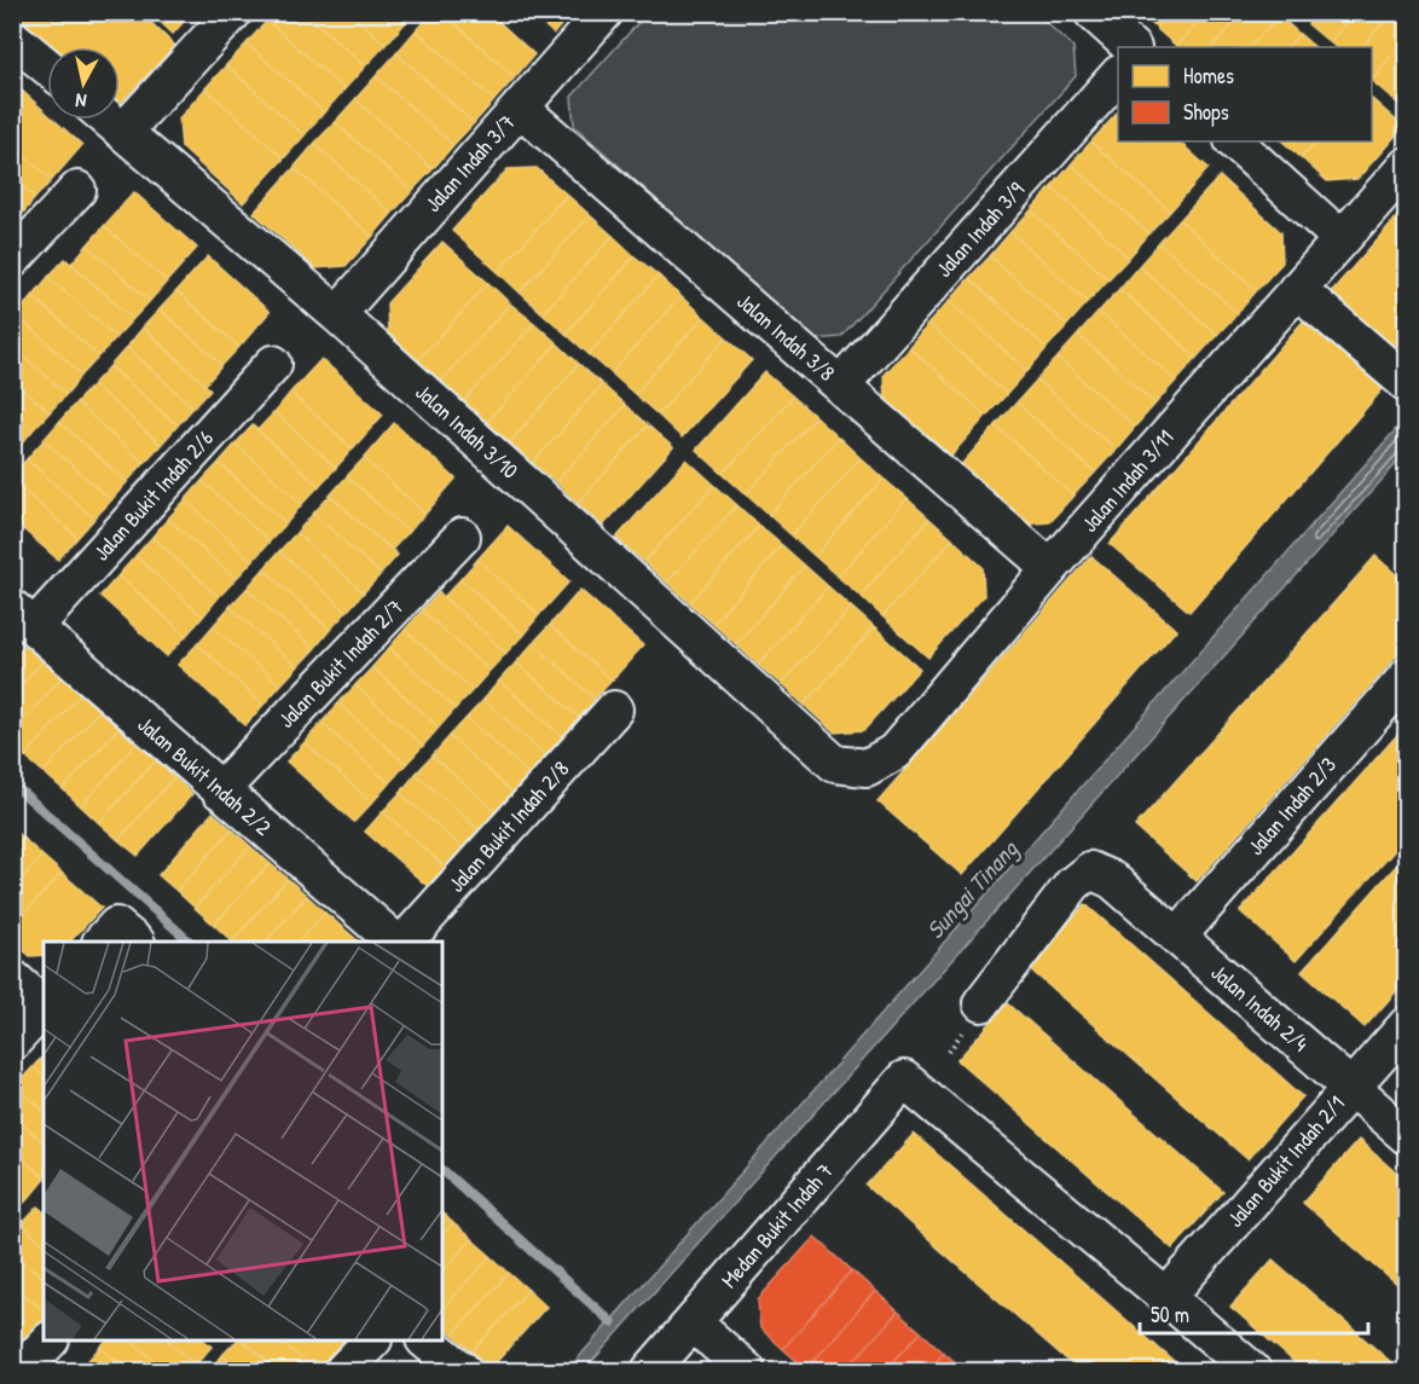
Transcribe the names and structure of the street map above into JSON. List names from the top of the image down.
{
  "streets": {
    "street": [
      "Jalan Indah 3/7",
      "Jalan Indah 3/9",
      "Jalan Indah 3/8",
      "Jalan Indah 3/10",
      "Jalan Indah 3/11",
      "Jalan Bukit Indah 2/6",
      "Jalan Bukit Indah 2/7",
      "Jalan Bukit Indah 2/2",
      "Jalan Indah 2/3",
      "Jalan Bukit Indah 2/8",
      "Jalan Indah 2/4",
      "Jalan Bukit Indah 2/1",
      "Medan Bukit Indah 7"
    ]
  },
  "crossings": [
    ["Jalan Indah 3/7", "Jalan Indah 3/8"],
    ["Jalan Indah 3/7", "Jalan Indah 3/10"],
    ["Jalan Indah 3/9", "Jalan Indah 3/8"],
    ["Jalan Indah 3/8", "Jalan Indah 3/11"],
    ["Jalan Indah 3/10", "Jalan Indah 3/11"],
    ["Jalan Bukit Indah 2/6", "Jalan Bukit Indah 2/2"],
    ["Jalan Bukit Indah 2/7", "Jalan Bukit Indah 2/2"],
    ["Jalan Indah 2/3", "Jalan Indah 2/4"],
    ["Jalan Indah 2/4", "Jalan Bukit Indah 2/1"],
    ["Jalan Bukit Indah 2/1", "Medan Bukit Indah 7"]
  ],
  "water": ["Sungai Tinang"],
  "legend": ["Homes", "Shops"],
  "scale_bar": "50 m",
  "north": "bottom"
}
